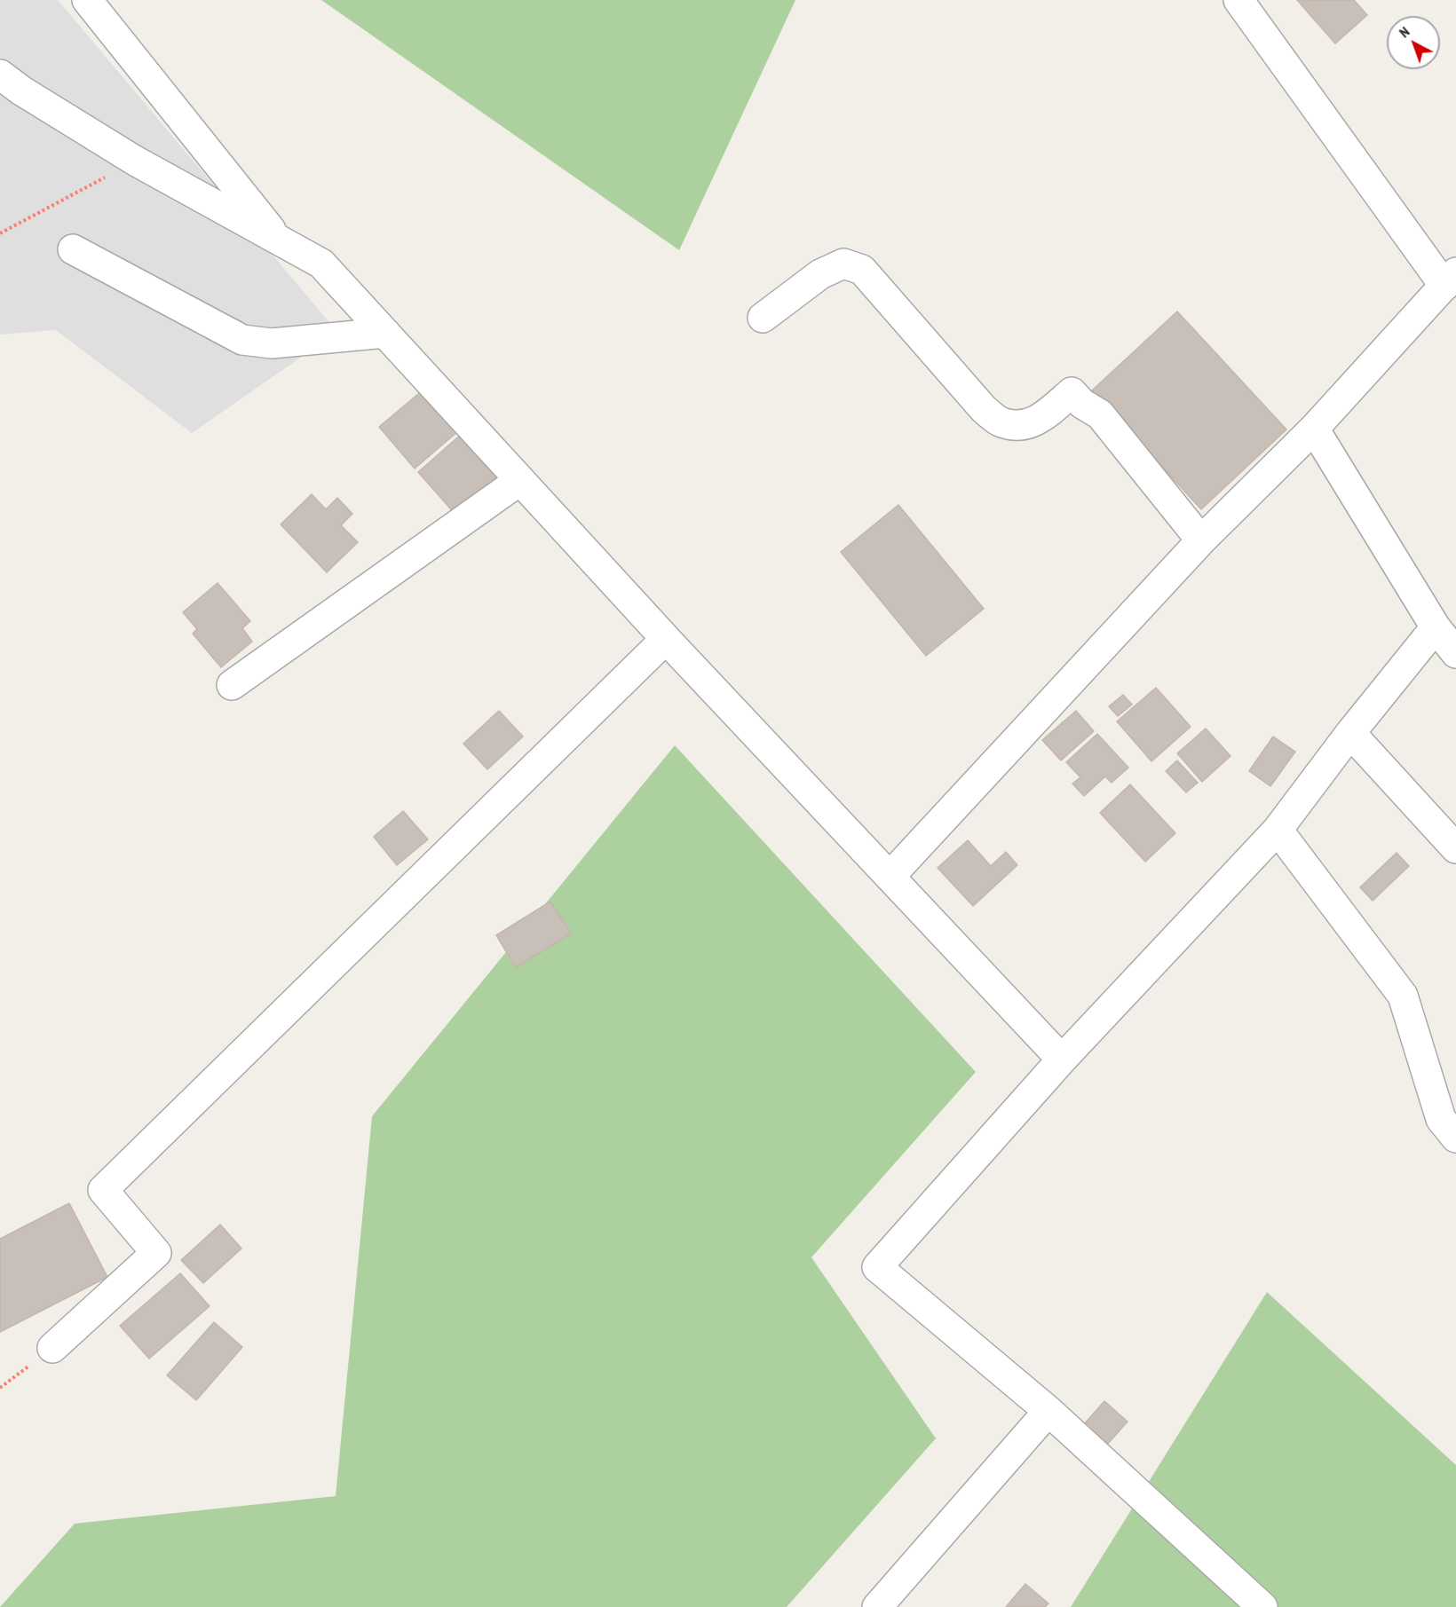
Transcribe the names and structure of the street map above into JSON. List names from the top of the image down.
{
  "north": "top left"
}
